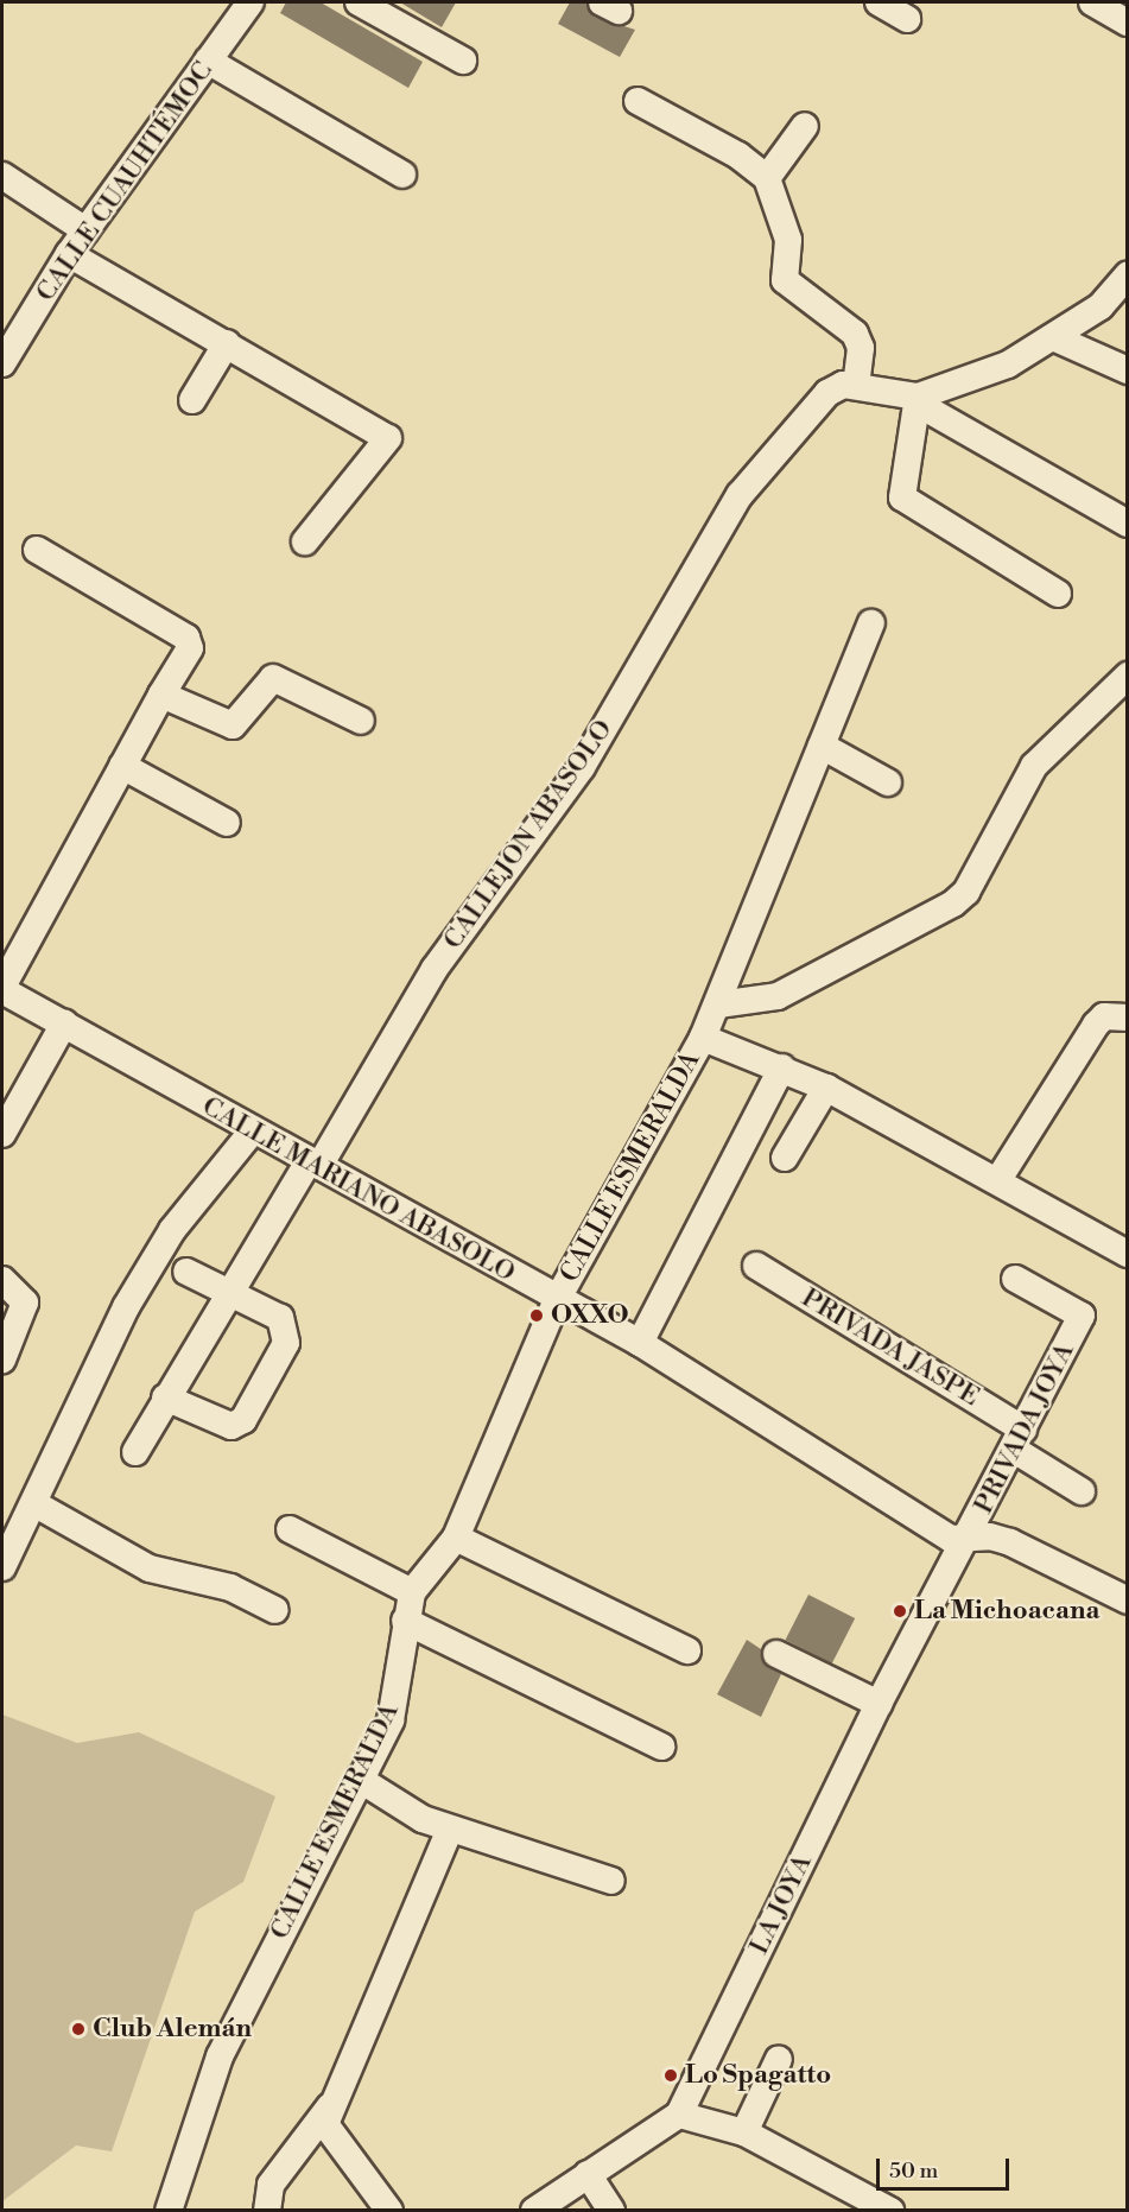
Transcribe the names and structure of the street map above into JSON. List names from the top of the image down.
{
  "streets": {
    "street": [
      "CALLE CUAUHTÉMOC",
      "CALLEJON ABASOLO",
      "CALLE ESMERALDA",
      "CALLE MARIANO ABASOLO",
      "PRIVADA JASPE",
      "PRIVADA JOYA",
      "LA JOYA"
    ]
  },
  "crossings": [
    ["CALLEJON ABASOLO", "CALLE MARIANO ABASOLO"],
    ["CALLE ESMERALDA", "CALLE MARIANO ABASOLO"],
    ["CALLE MARIANO ABASOLO", "PRIVADA JOYA"],
    ["CALLE MARIANO ABASOLO", "LA JOYA"],
    ["PRIVADA JASPE", "PRIVADA JOYA"],
    ["PRIVADA JOYA", "LA JOYA"]
  ],
  "places": [
    "OXXO",
    "La Michoacana",
    "Club Alemán",
    "Lo Spagatto"
  ],
  "scale_bar": "50 m"
}
